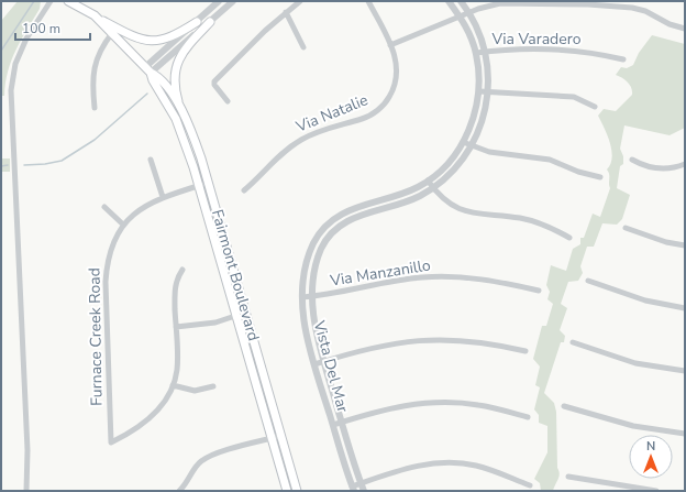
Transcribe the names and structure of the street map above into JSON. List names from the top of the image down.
{
  "streets": {
    "main road": ["Fairmont Boulevard"],
    "street": [
      "Via Varadero",
      "Via Natalie",
      "Via Manzanillo",
      "Furnace Creek Road",
      "Vista Del Mar"
    ]
  },
  "crossings": [
    ["Via Varadero", "Vista Del Mar"],
    ["Via Manzanillo", "Vista Del Mar"],
    ["Fairmont Boulevard", "Furnace Creek Road"]
  ],
  "scale_bar": "100 m",
  "north": "top"
}
